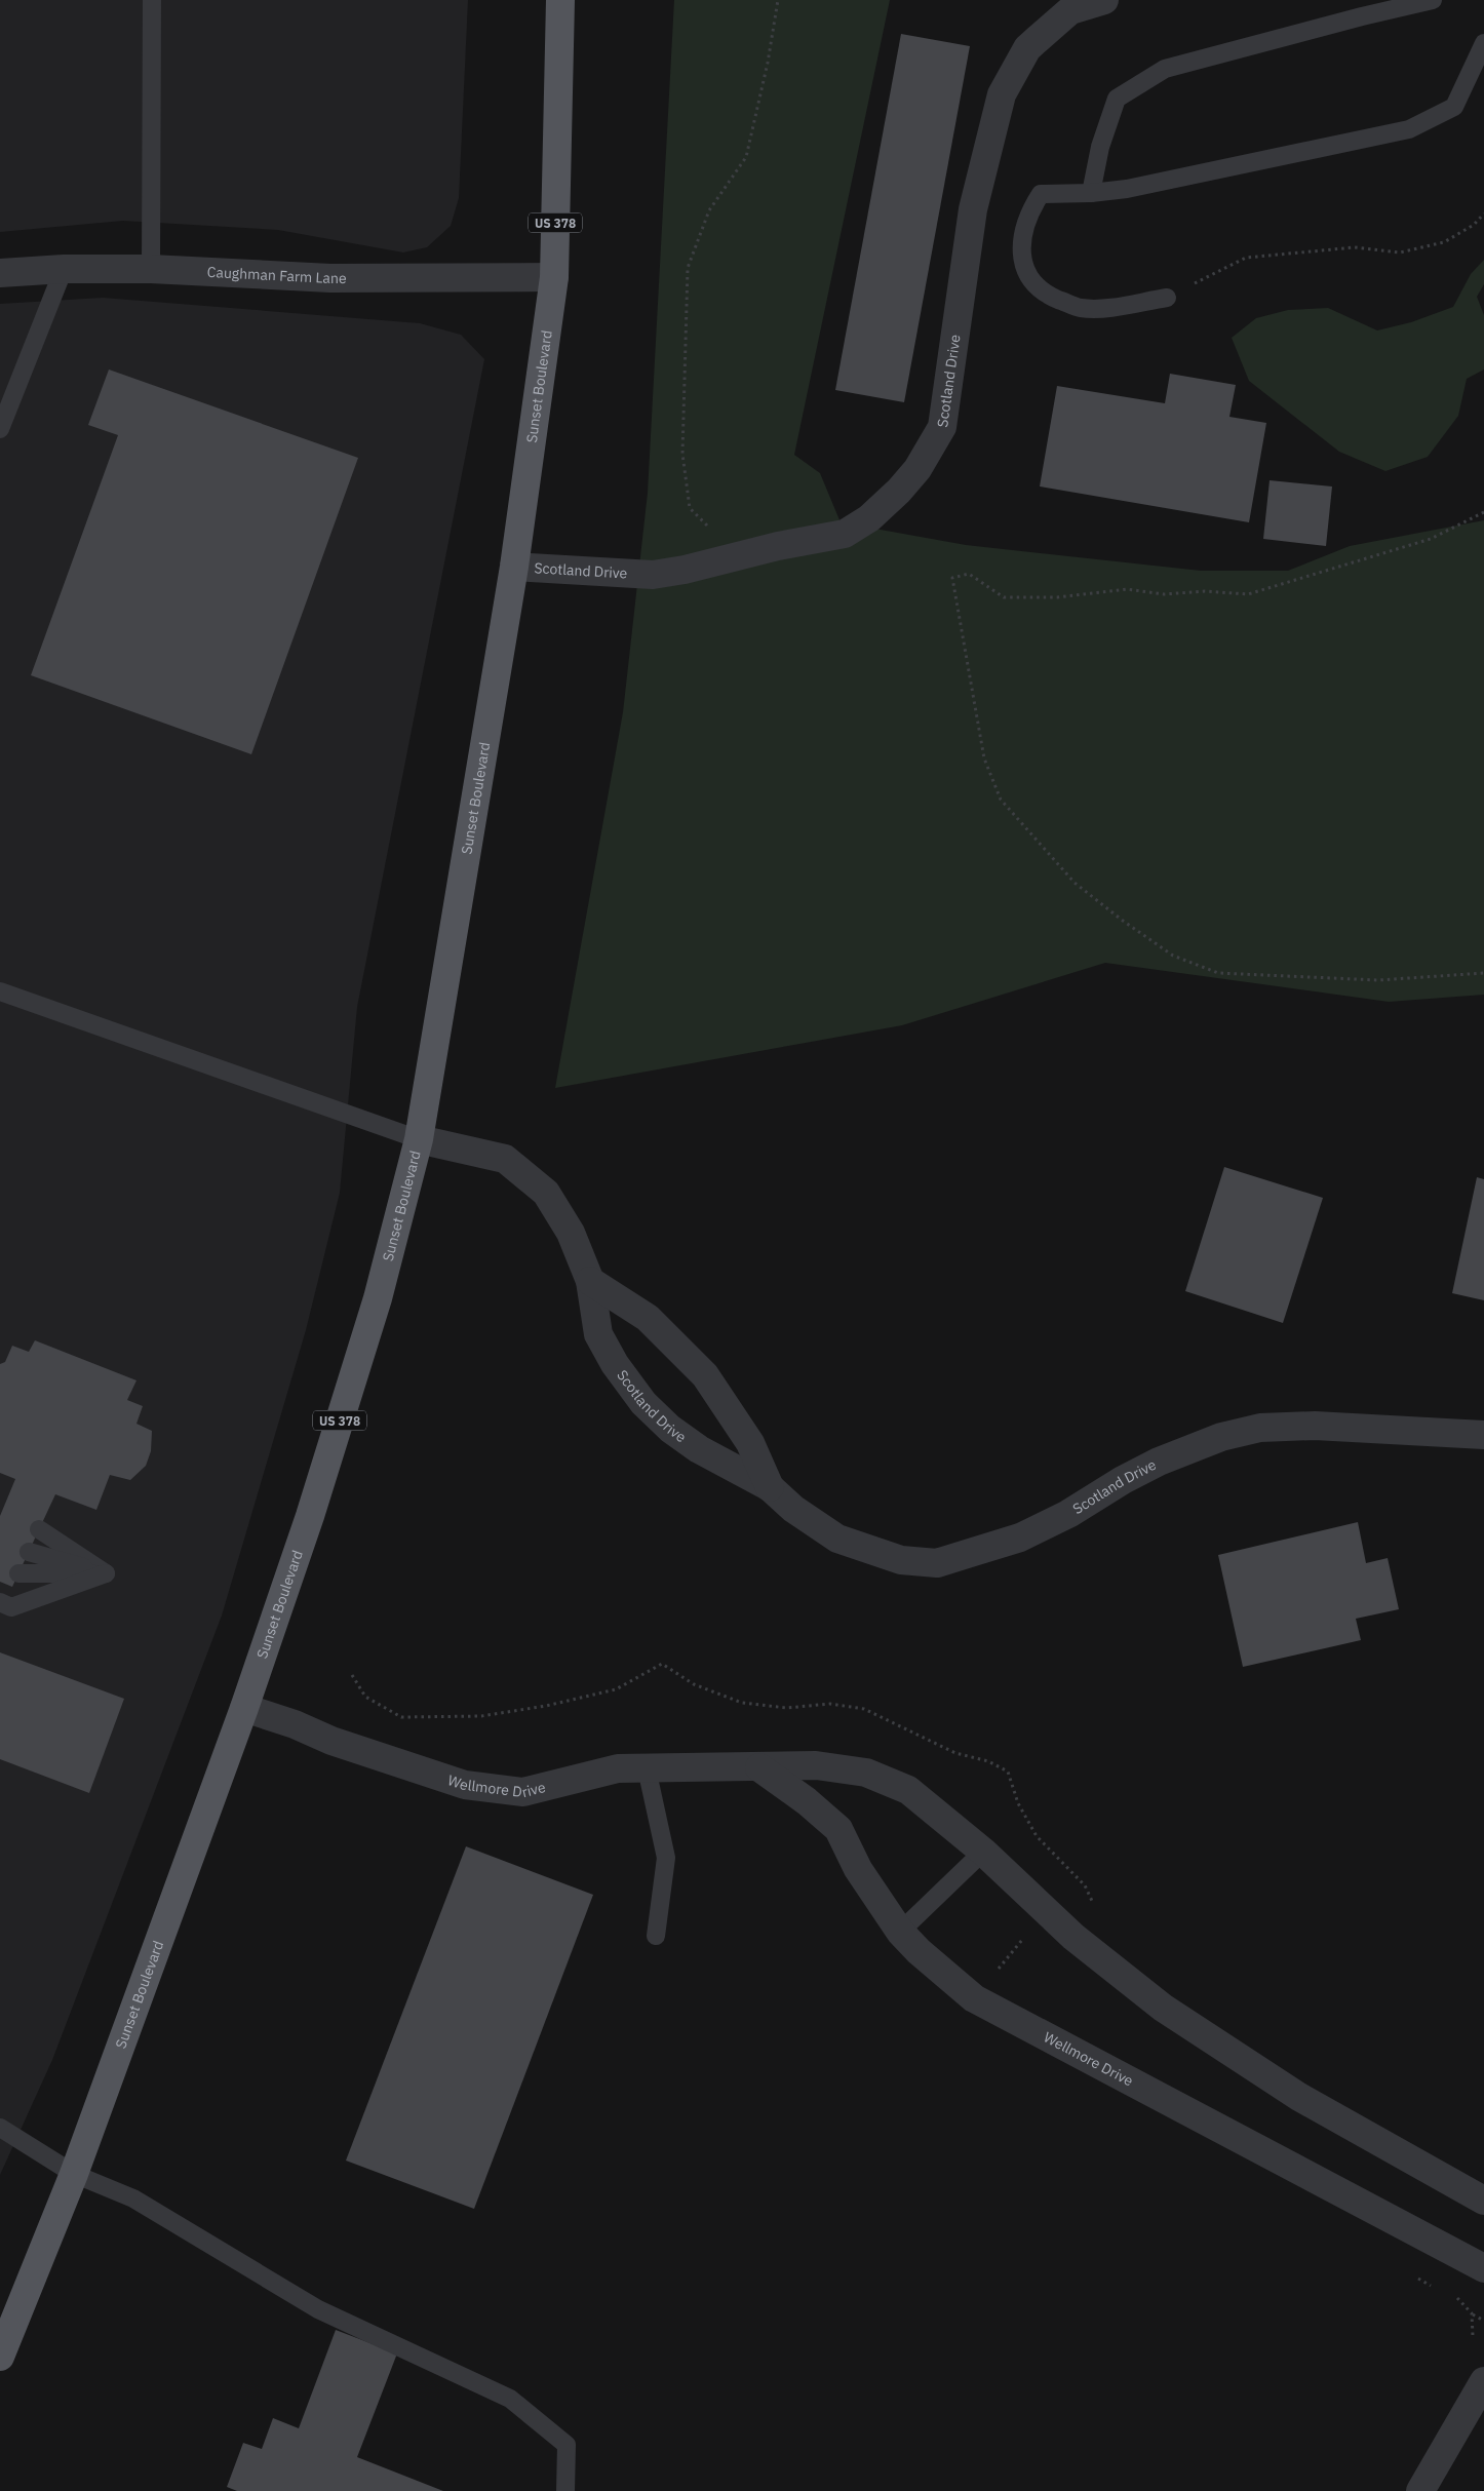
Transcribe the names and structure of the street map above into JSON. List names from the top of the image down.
{
  "streets": {
    "main road": ["US 378", "Sunset Boulevard"],
    "street": ["Caughman Farm Lane", "Scotland Drive", "Wellmore Drive"]
  },
  "crossings": [
    ["Caughman Farm Lane", "Sunset Boulevard"],
    ["Scotland Drive", "Sunset Boulevard"],
    ["Sunset Boulevard", "Wellmore Drive"]
  ]
}
